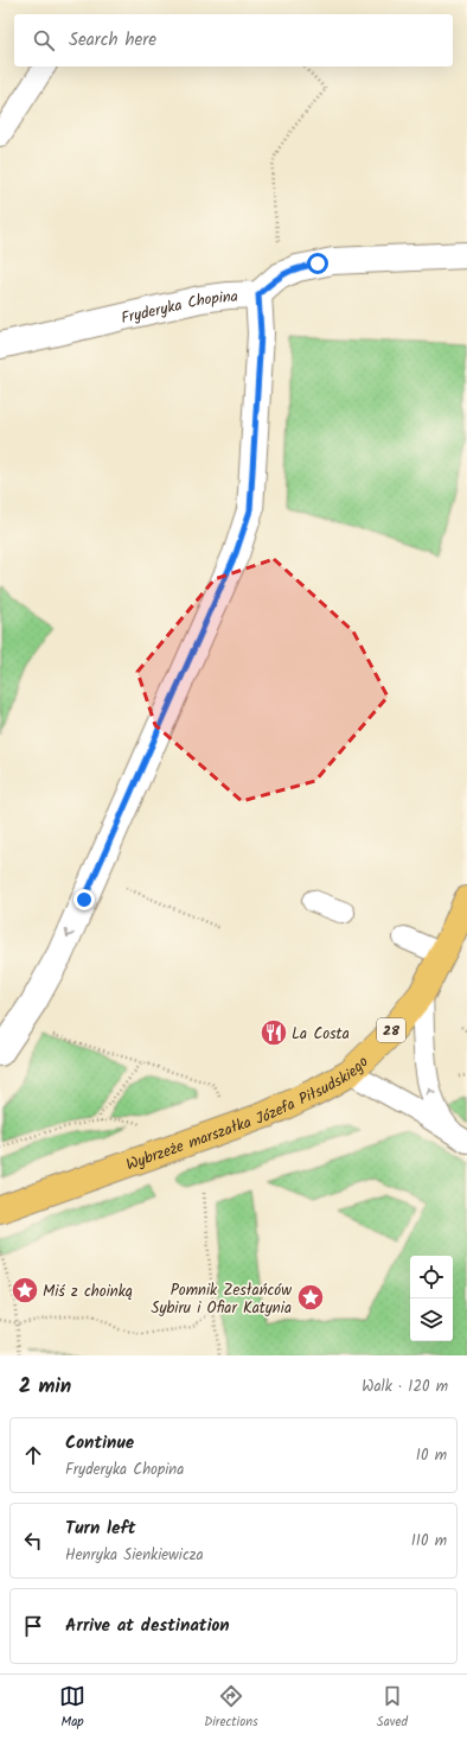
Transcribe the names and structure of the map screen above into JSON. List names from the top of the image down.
{
  "streets": {
    "main road": ["28", "Wybrzeże marszałka Józefa Piłsudskiego"],
    "street": ["Fryderyka Chopina"]
  },
  "places": {
    "restaurant": ["La Costa"],
    "place": ["Miś z choinką", "Pomnik Zesłańców Sybiru i Ofiar Katynia"]
  },
  "page": {
    "search": "Search here",
    "heading": ["2 min", "Walk · 120 m"],
    "list": [
      ["Continue", "Fryderyka Chopina", "10 m"],
      ["Turn left", "Henryka Sienkiewicza", "110 m"],
      "Arrive at destination"
    ],
    "nav": ["Map", "Directions", "Saved"]
  }
}
